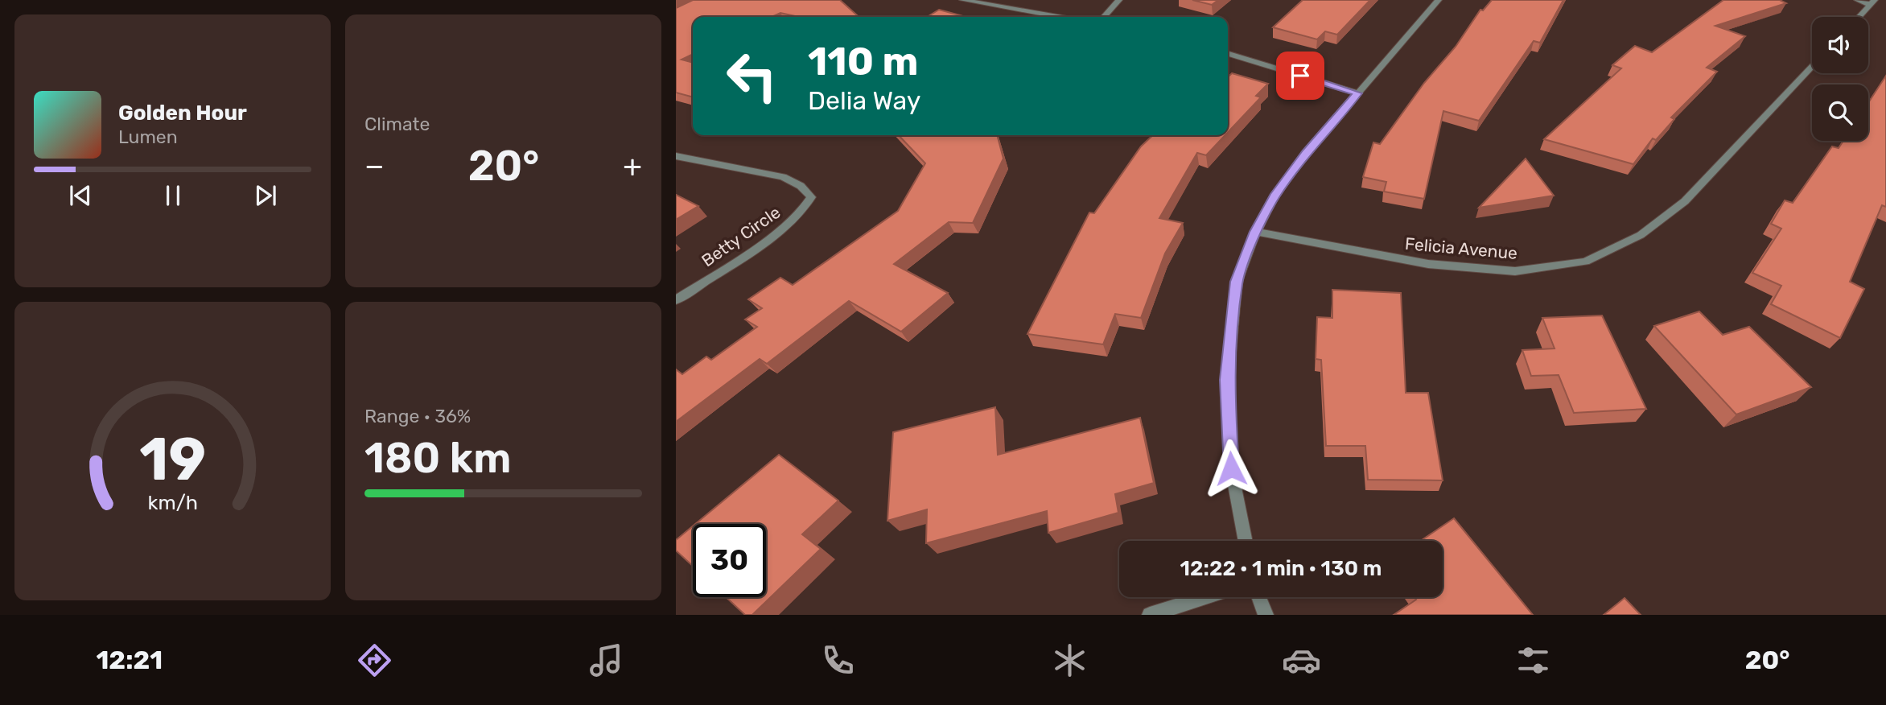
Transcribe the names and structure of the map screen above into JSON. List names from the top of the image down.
{
  "streets": {
    "street": ["Betty Circle", "Felicia Avenue"]
  },
  "page": {
    "tile": [
      "Climate",
      ["Range · 36%", "180 km"]
    ],
    "turn": ["110 m", "Delia Way"],
    "song": ["Golden Hour", "Lumen"],
    "heat": ["−", "20°", "+"],
    "limit": "30",
    "trip": "12:22 · 1 min · 130 m",
    "tabs": ["12:21", "20°"],
    "gauge": ["19", "km/h"]
  }
}
